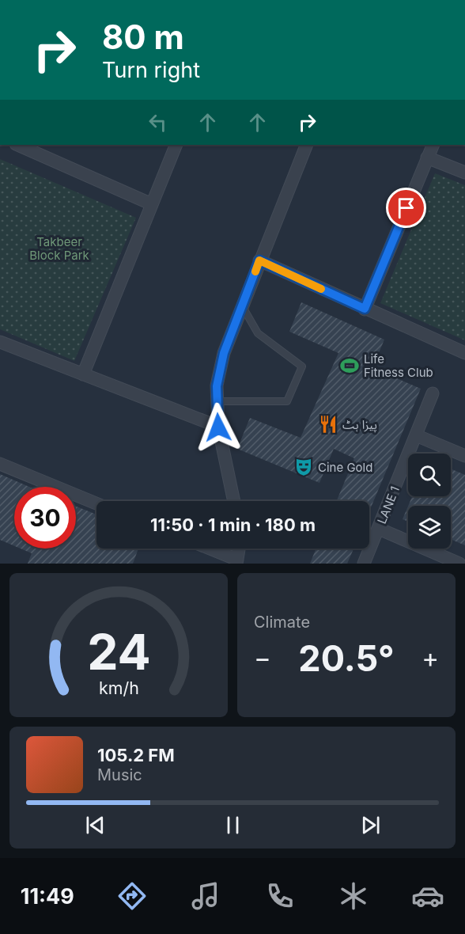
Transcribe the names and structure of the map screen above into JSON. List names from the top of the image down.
{
  "streets": {
    "street": ["LANE 1"]
  },
  "parks": ["Takbeer Block Park"],
  "places": {
    "sports": ["Life Fitness Club"],
    "restaurant": ["پیزا ہٹ"],
    "theatre": ["Cine Gold"]
  },
  "page": {
    "turn": ["80 m", "Turn right"],
    "limit": "30",
    "trip": "11:50 · 1 min · 180 m",
    "tile": "Climate",
    "heat": ["−", "20.5°", "+"],
    "song": ["105.2 FM", "Music"],
    "tabs": "11:49",
    "gauge": ["24", "km/h"]
  }
}
